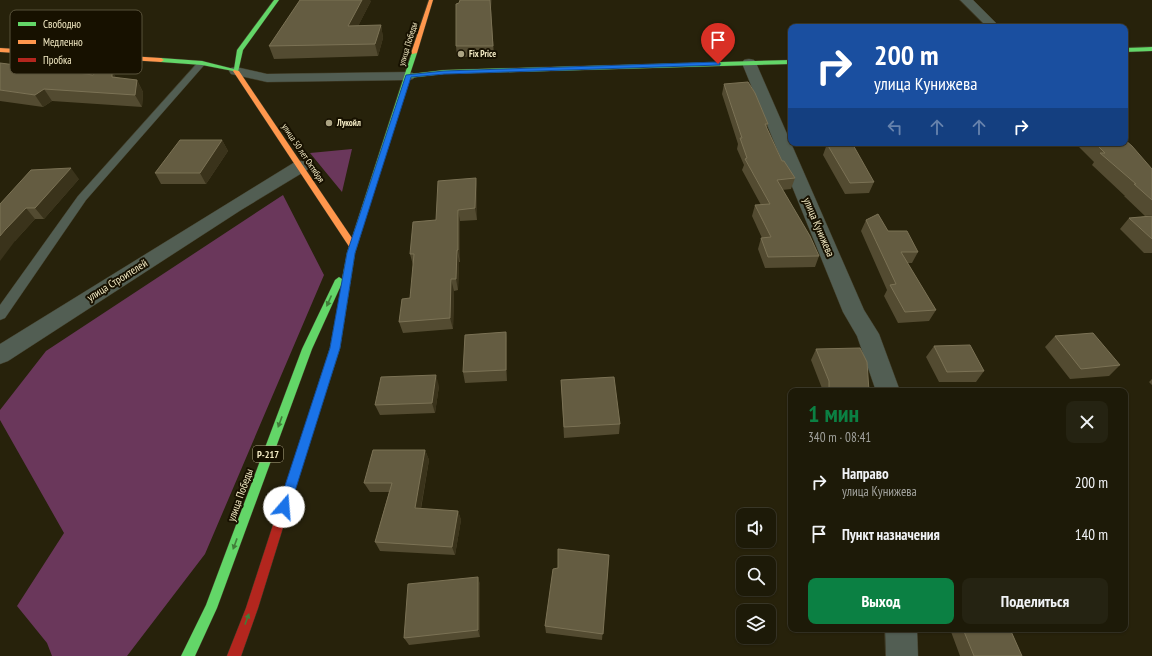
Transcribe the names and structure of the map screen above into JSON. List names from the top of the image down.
{
  "streets": {
    "main road": ["улица Победы", "улица 50 лет Октября", "Р-217"],
    "street": ["улица Кунижева", "улица Строителей"]
  },
  "crossings": [
    ["улица Победы", "улица 50 лет Октября"],
    ["улица 50 лет Октября", "улица Строителей"]
  ],
  "places": ["Fix Price", "Лукойл"],
  "legend": ["Свободно", "Медленно", "Пробка"],
  "page": {
    "turn": ["200 m", "улица Кунижева"],
    "heading": ["1 мин", "340 m · 08:41"],
    "list": [
      {
        "name": "Направо",
        "note": "улица Кунижева",
        "value": "200 m"
      },
      {
        "name": "Пункт назначения",
        "value": "140 m"
      }
    ],
    "buttons": ["Выход", "Поделиться"]
  }
}
